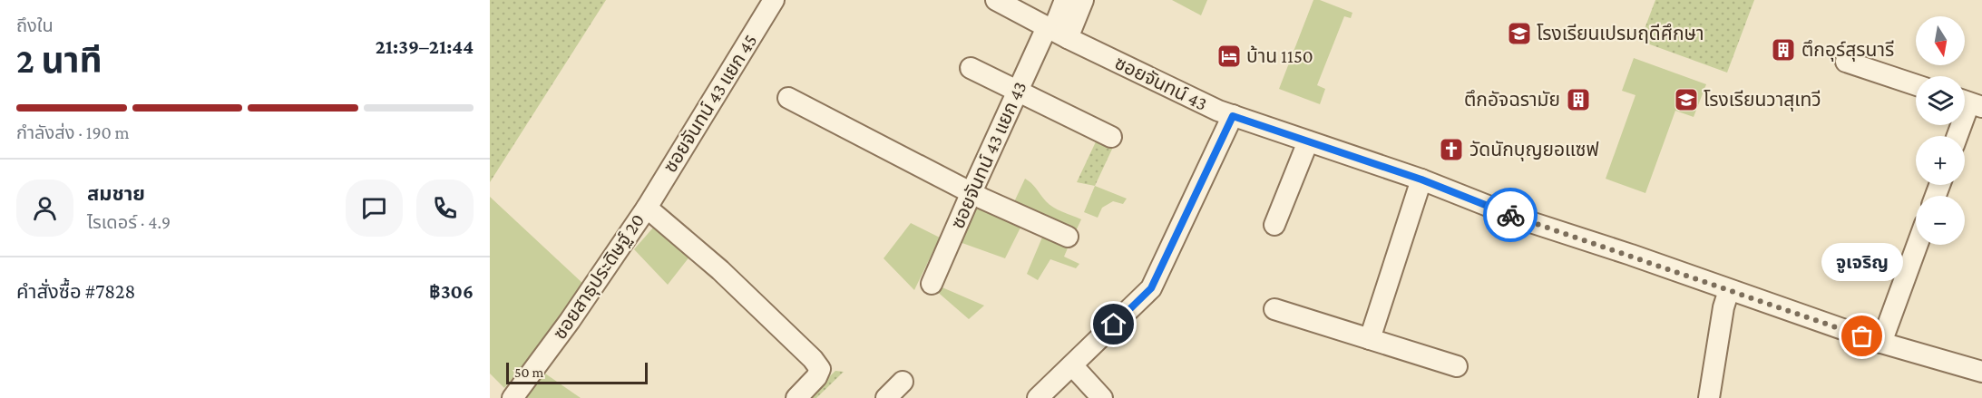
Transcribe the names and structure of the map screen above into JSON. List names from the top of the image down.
{
  "streets": {
    "street": [
      "ซอยจันทน์ 43",
      "ซอยจันทน์ 43 แยก 45",
      "ซอยจันทน์ 43 แยก 43",
      "ซอยสาธุประดิษฐ์ 20"
    ]
  },
  "crossings": [
    ["ซอยจันทน์ 43", "ซอยจันทน์ 43 แยก 43"],
    ["ซอยจันทน์ 43 แยก 45", "ซอยสาธุประดิษฐ์ 20"]
  ],
  "places": {
    "school or university": ["โรงเรียนเปรมฤดีศึกษา", "โรงเรียนวาสุเทวี"],
    "building": ["ตึกอุร์สุรนารี", "ตึกอัจฉรามัย"],
    "hotel": ["บ้าน 1150"],
    "church": ["วัดนักบุญยอแซฟ"],
    "other": ["จูเจริญ"]
  },
  "scale_bar": "50 m",
  "north": "bottom",
  "page": {
    "heading": ["2 นาที", "ถึงใน", "21:39–21:44"],
    "panel": [
      "สมชาย",
      "ไรเดอร์ · 4.9",
      "คำสั่งซื้อ #7828",
      "฿306"
    ],
    "map_buttons": ["+", "−"],
    "bar": "กำลังส่ง · 190 m",
    "bubble": "จูเจริญ",
    "scale": "50 m"
  }
}
